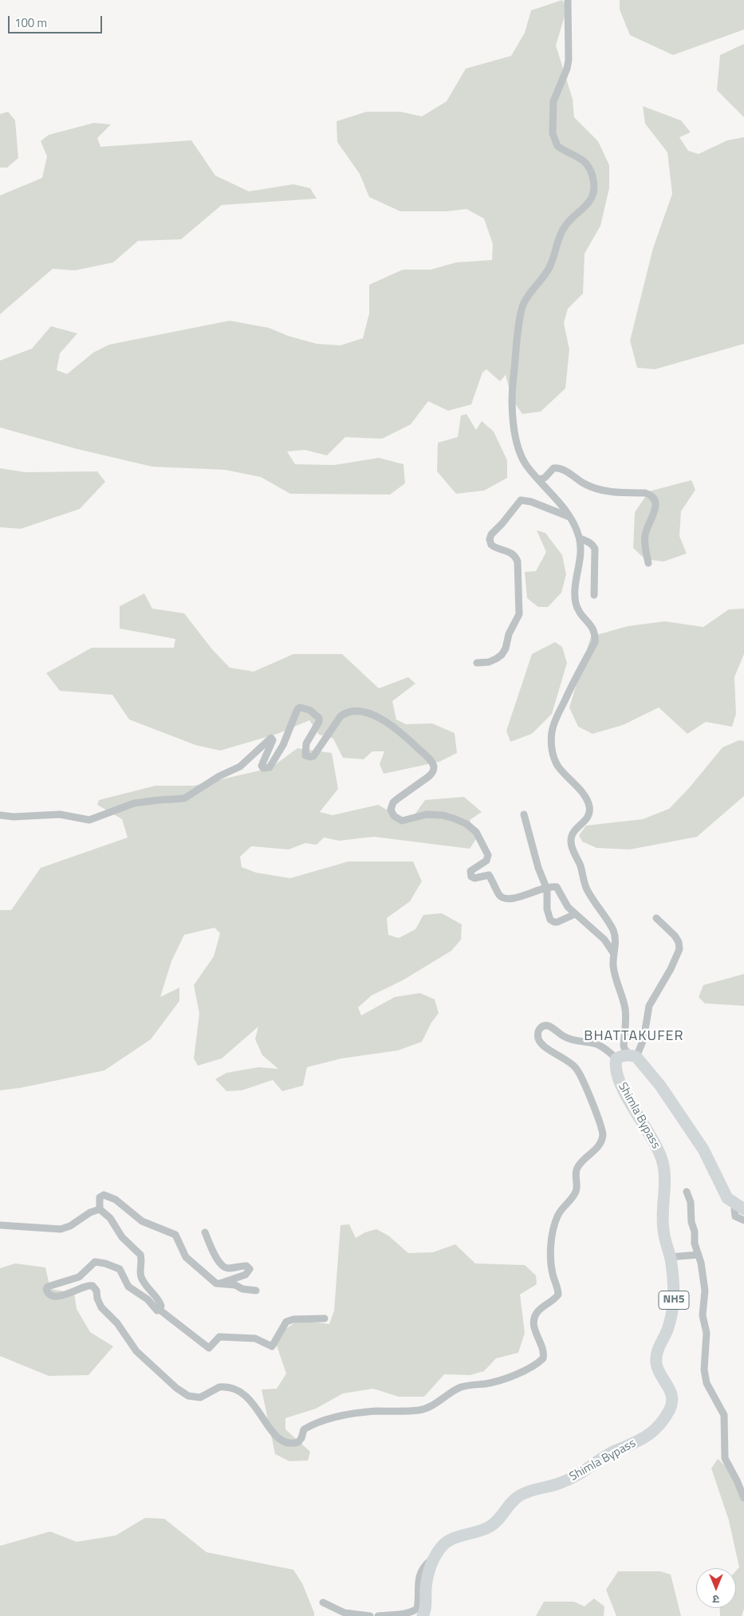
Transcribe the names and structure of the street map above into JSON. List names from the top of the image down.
{
  "streets": {
    "highway": ["Shimla Bypass", "NH5"]
  },
  "districts": ["BHATTAKUFER"],
  "scale_bar": "100 m",
  "north": "bottom"
}
